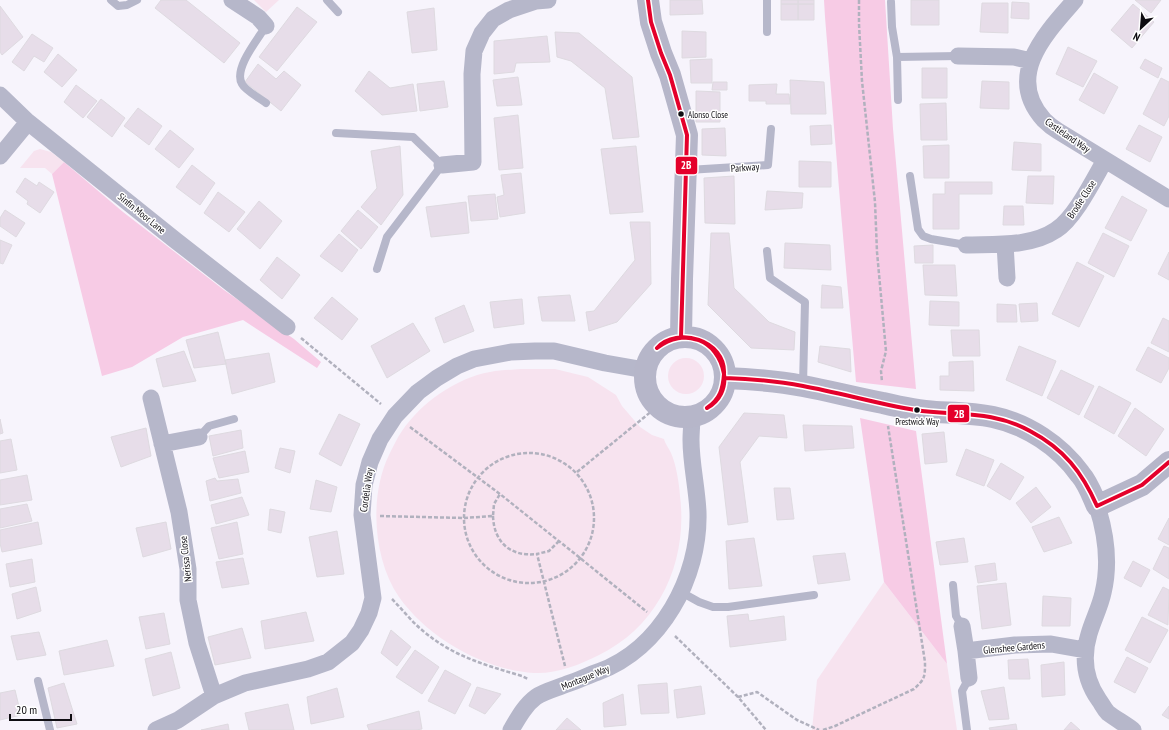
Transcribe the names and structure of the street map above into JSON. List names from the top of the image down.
{
  "streets": {
    "street": [
      "Castleland Way",
      "Brodie Close",
      "Sinfin Moor Lane",
      "Cordelia Way",
      "Nerissa Close",
      "Glenshee Gardens",
      "Montague Way"
    ],
    "lane": ["Parkway"]
  },
  "crossings": [
    ["Castleland Way", "Brodie Close"],
    ["Cordelia Way", "Nerissa Close"],
    ["Cordelia Way", "Montague Way"]
  ],
  "places": ["Alonso Close", "Prestwick Way"],
  "lines": ["transit line 2B"],
  "scale_bar": "20 m",
  "north": "bottom left"
}
